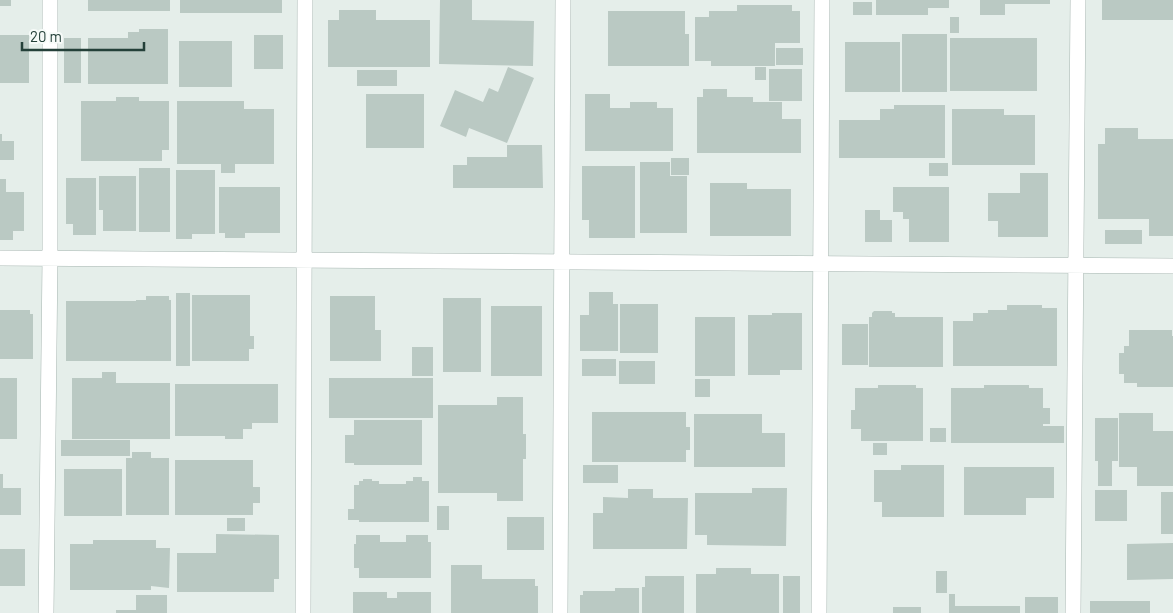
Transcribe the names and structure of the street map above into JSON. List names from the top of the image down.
{
  "scale_bar": "20 m"
}
